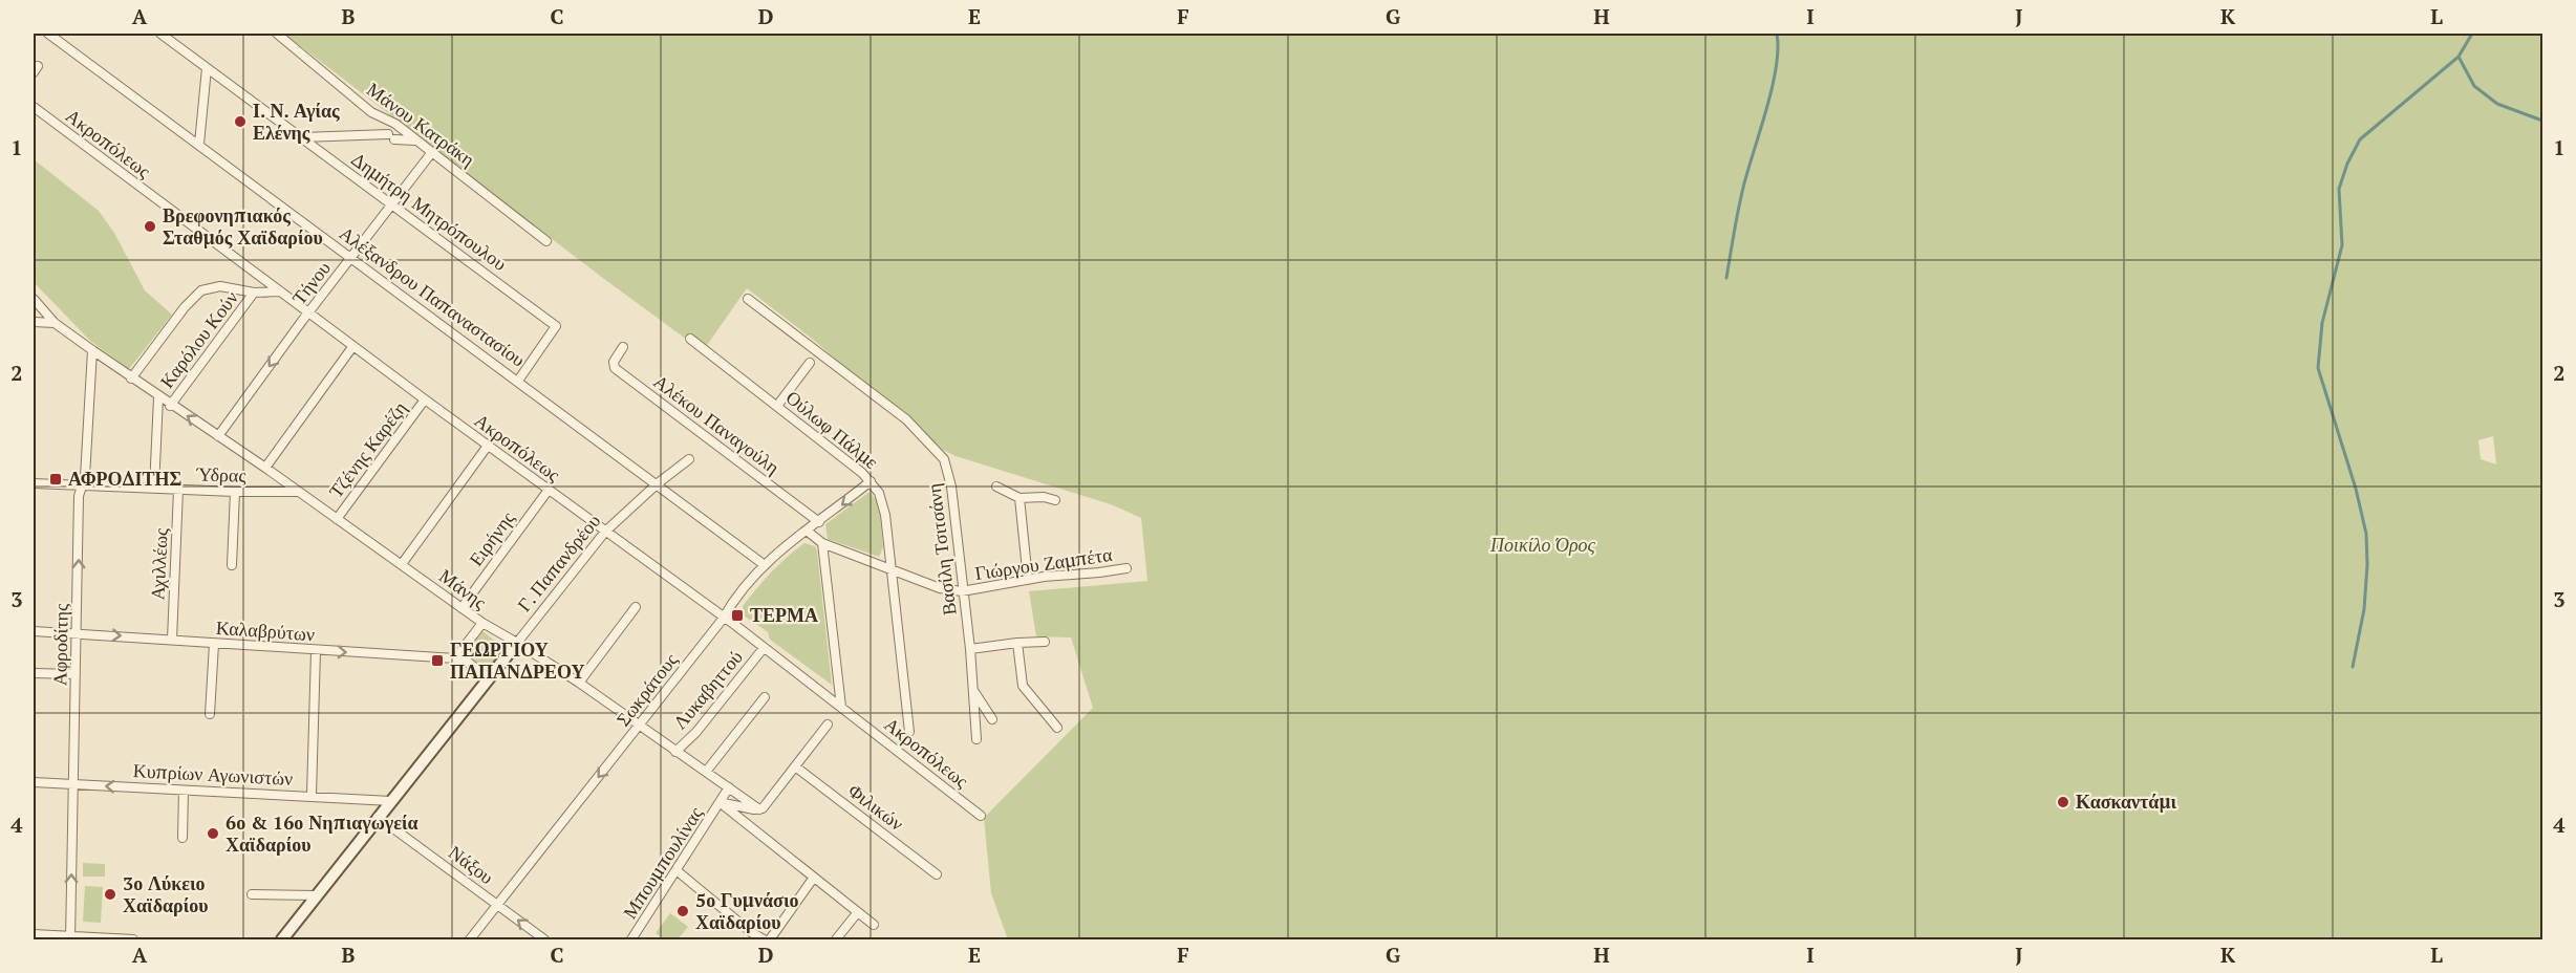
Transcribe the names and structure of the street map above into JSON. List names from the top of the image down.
{
  "streets": {
    "street": [
      "Μάνου Κατράκη",
      "Ακροπόλεως",
      "Δημήτρη Μητρόπουλου",
      "Τήνου",
      "Αλέξανδρου Παπαναστασίου",
      "Καρόλου Κούν",
      "Αλέκου Παναγούλη",
      "Ούλωφ Πάλμε",
      "Τζένης Καρέζη",
      "Ύδρας",
      "Ειρήνης",
      "Βασίλη Τσιτσάνη",
      "Γ. Παπανδρέου",
      "Αχιλλέως",
      "Γιώργου Ζαμπέτα",
      "Μάνης",
      "Καλαβρύτων",
      "Αφροδίτης",
      "Σωκράτους",
      "Λυκαβηττού",
      "Κυπρίων Αγωνιστών",
      "Φιλικών",
      "Μπουμπουλίνας",
      "Νάξου"
    ]
  },
  "crossings": [
    ["Μάνου Κατράκη", "Τήνου"],
    ["Ακροπόλεως", "Τήνου"],
    ["Ακροπόλεως", "Τζένης Καρέζη"],
    ["Ακροπόλεως", "Ειρήνης"],
    ["Ακροπόλεως", "Γ. Παπανδρέου"],
    ["Ακροπόλεως", "Σωκράτους"],
    ["Ακροπόλεως", "Λυκαβηττού"],
    ["Δημήτρη Μητρόπουλου", "Τήνου"],
    ["Δημήτρη Μητρόπουλου", "Αλέξανδρου Παπαναστασίου"],
    ["Τήνου", "Αλέξανδρου Παπαναστασίου"],
    ["Τήνου", "Μάνης"],
    ["Αλέξανδρου Παπαναστασίου", "Γ. Παπανδρέου"],
    ["Αλέξανδρου Παπαναστασίου", "Σωκράτους"],
    ["Καρόλου Κούν", "Μάνης"],
    ["Αλέκου Παναγούλη", "Σωκράτους"],
    ["Ούλωφ Πάλμε", "Γιώργου Ζαμπέτα"],
    ["Ούλωφ Πάλμε", "Σωκράτους"],
    ["Τζένης Καρέζη", "Μάνης"],
    ["Ύδρας", "Αχιλλέως"],
    ["Ύδρας", "Μάνης"],
    ["Ύδρας", "Αφροδίτης"],
    ["Ειρήνης", "Μάνης"],
    ["Βασίλη Τσιτσάνη", "Γιώργου Ζαμπέτα"],
    ["Γ. Παπανδρέου", "Μάνης"],
    ["Γ. Παπανδρέου", "Καλαβρύτων"],
    ["Γ. Παπανδρέου", "Κυπρίων Αγωνιστών"],
    ["Γ. Παπανδρέου", "Νάξου"],
    ["Αχιλλέως", "Καλαβρύτων"],
    ["Μάνης", "Αφροδίτης"],
    ["Μάνης", "Σωκράτους"],
    ["Μάνης", "Λυκαβηττού"],
    ["Καλαβρύτων", "Αφροδίτης"],
    ["Αφροδίτης", "Κυπρίων Αγωνιστών"],
    ["Σωκράτους", "Νάξου"]
  ],
  "one_way": ["Καλαβρύτων", "Αφροδίτης", "Σωκράτους"],
  "parks": ["Ποικίλο Όρος"],
  "places": {
    "other": [
      "Ι. Ν. Αγίας Ελένης",
      "Βρεφονηπιακός Σταθμός Χαϊδαρίου",
      "Κασκαντάμι",
      "6ο & 16ο Νηπιαγωγεία Χαϊδαρίου",
      "3ο Λύκειο Χαϊδαρίου",
      "5ο Γυμνάσιο Χαϊδαρίου"
    ],
    "transit": ["ΑΦΡΟΔΙΤΗΣ", "ΤΕΡΜΑ", "ΓΕΩΡΓΙΟΥ ΠΑΠΑΝΔΡΕΟΥ"]
  },
  "grid": {
    "columns": [
      "A",
      "B",
      "C",
      "D",
      "E",
      "F",
      "G",
      "H",
      "I",
      "J",
      "K",
      "L"
    ],
    "rows": [
      "1",
      "2",
      "3",
      "4"
    ]
  }
}
